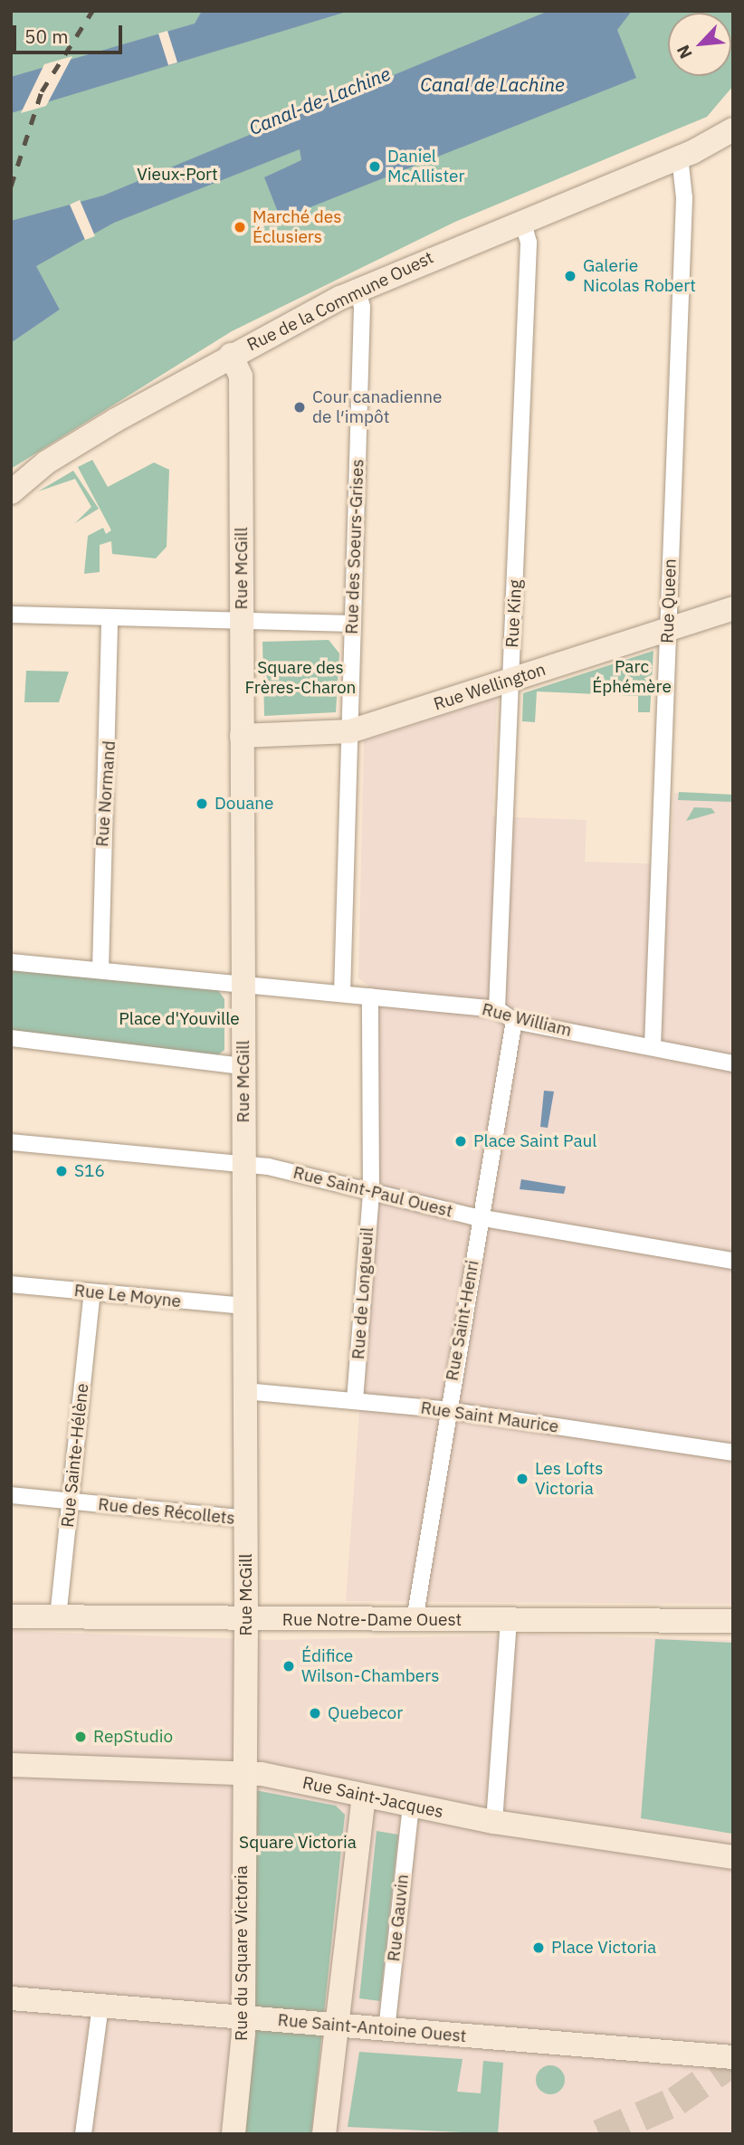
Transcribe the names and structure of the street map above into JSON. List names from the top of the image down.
{
  "streets": {
    "street": [
      "Rue de la Commune Ouest",
      "Rue des Soeurs-Grises",
      "Rue McGill",
      "Rue Queen",
      "Rue King",
      "Rue Wellington",
      "Rue Normand",
      "Rue William",
      "Rue Saint-Paul Ouest",
      "Rue de Longueuil",
      "Rue Le Moyne",
      "Rue Saint-Henri",
      "Rue Saint Maurice",
      "Rue Sainte-Hélène",
      "Rue des Récollets",
      "Rue Notre-Dame Ouest",
      "Rue Saint-Jacques",
      "Rue Gauvin",
      "Rue du Square Victoria",
      "Rue Saint-Antoine Ouest"
    ]
  },
  "crossings": [
    ["Rue de la Commune Ouest", "Rue des Soeurs-Grises"],
    ["Rue de la Commune Ouest", "Rue McGill"],
    ["Rue de la Commune Ouest", "Rue Queen"],
    ["Rue de la Commune Ouest", "Rue King"],
    ["Rue des Soeurs-Grises", "Rue Wellington"],
    ["Rue des Soeurs-Grises", "Rue William"],
    ["Rue McGill", "Rue Wellington"],
    ["Rue McGill", "Rue William"],
    ["Rue McGill", "Rue Saint-Paul Ouest"],
    ["Rue McGill", "Rue Le Moyne"],
    ["Rue McGill", "Rue Saint Maurice"],
    ["Rue McGill", "Rue des Récollets"],
    ["Rue McGill", "Rue Notre-Dame Ouest"],
    ["Rue McGill", "Rue Saint-Jacques"],
    ["Rue McGill", "Rue du Square Victoria"],
    ["Rue Queen", "Rue Wellington"],
    ["Rue Queen", "Rue William"],
    ["Rue King", "Rue Wellington"],
    ["Rue King", "Rue William"],
    ["Rue William", "Rue de Longueuil"],
    ["Rue William", "Rue Saint-Henri"],
    ["Rue Saint-Paul Ouest", "Rue de Longueuil"],
    ["Rue Saint-Paul Ouest", "Rue Saint-Henri"],
    ["Rue de Longueuil", "Rue Saint Maurice"],
    ["Rue Le Moyne", "Rue Sainte-Hélène"],
    ["Rue Saint-Henri", "Rue Saint Maurice"],
    ["Rue Saint-Henri", "Rue Notre-Dame Ouest"],
    ["Rue Sainte-Hélène", "Rue des Récollets"],
    ["Rue Sainte-Hélène", "Rue Notre-Dame Ouest"],
    ["Rue Saint-Jacques", "Rue Gauvin"],
    ["Rue Saint-Jacques", "Rue du Square Victoria"],
    ["Rue Gauvin", "Rue Saint-Antoine Ouest"],
    ["Rue du Square Victoria", "Rue Saint-Antoine Ouest"]
  ],
  "water": ["Canal de Lachine", "Canal-de-Lachine"],
  "parks": [
    "Vieux-Port",
    "Parc Éphémère",
    "Square des Frères-Charon",
    "Place d'Youville",
    "Square Victoria"
  ],
  "places": [
    "Daniel McAllister",
    "Marché des Éclusiers",
    "Galerie Nicolas Robert",
    "Cour canadienne de l′impôt",
    "Douane",
    "Place Saint Paul",
    "S16",
    "Les Lofts Victoria",
    "Édifice Wilson-Chambers",
    "Quebecor",
    "RepStudio",
    "Place Victoria"
  ],
  "scale_bar": "50 m",
  "north": "bottom left"
}
